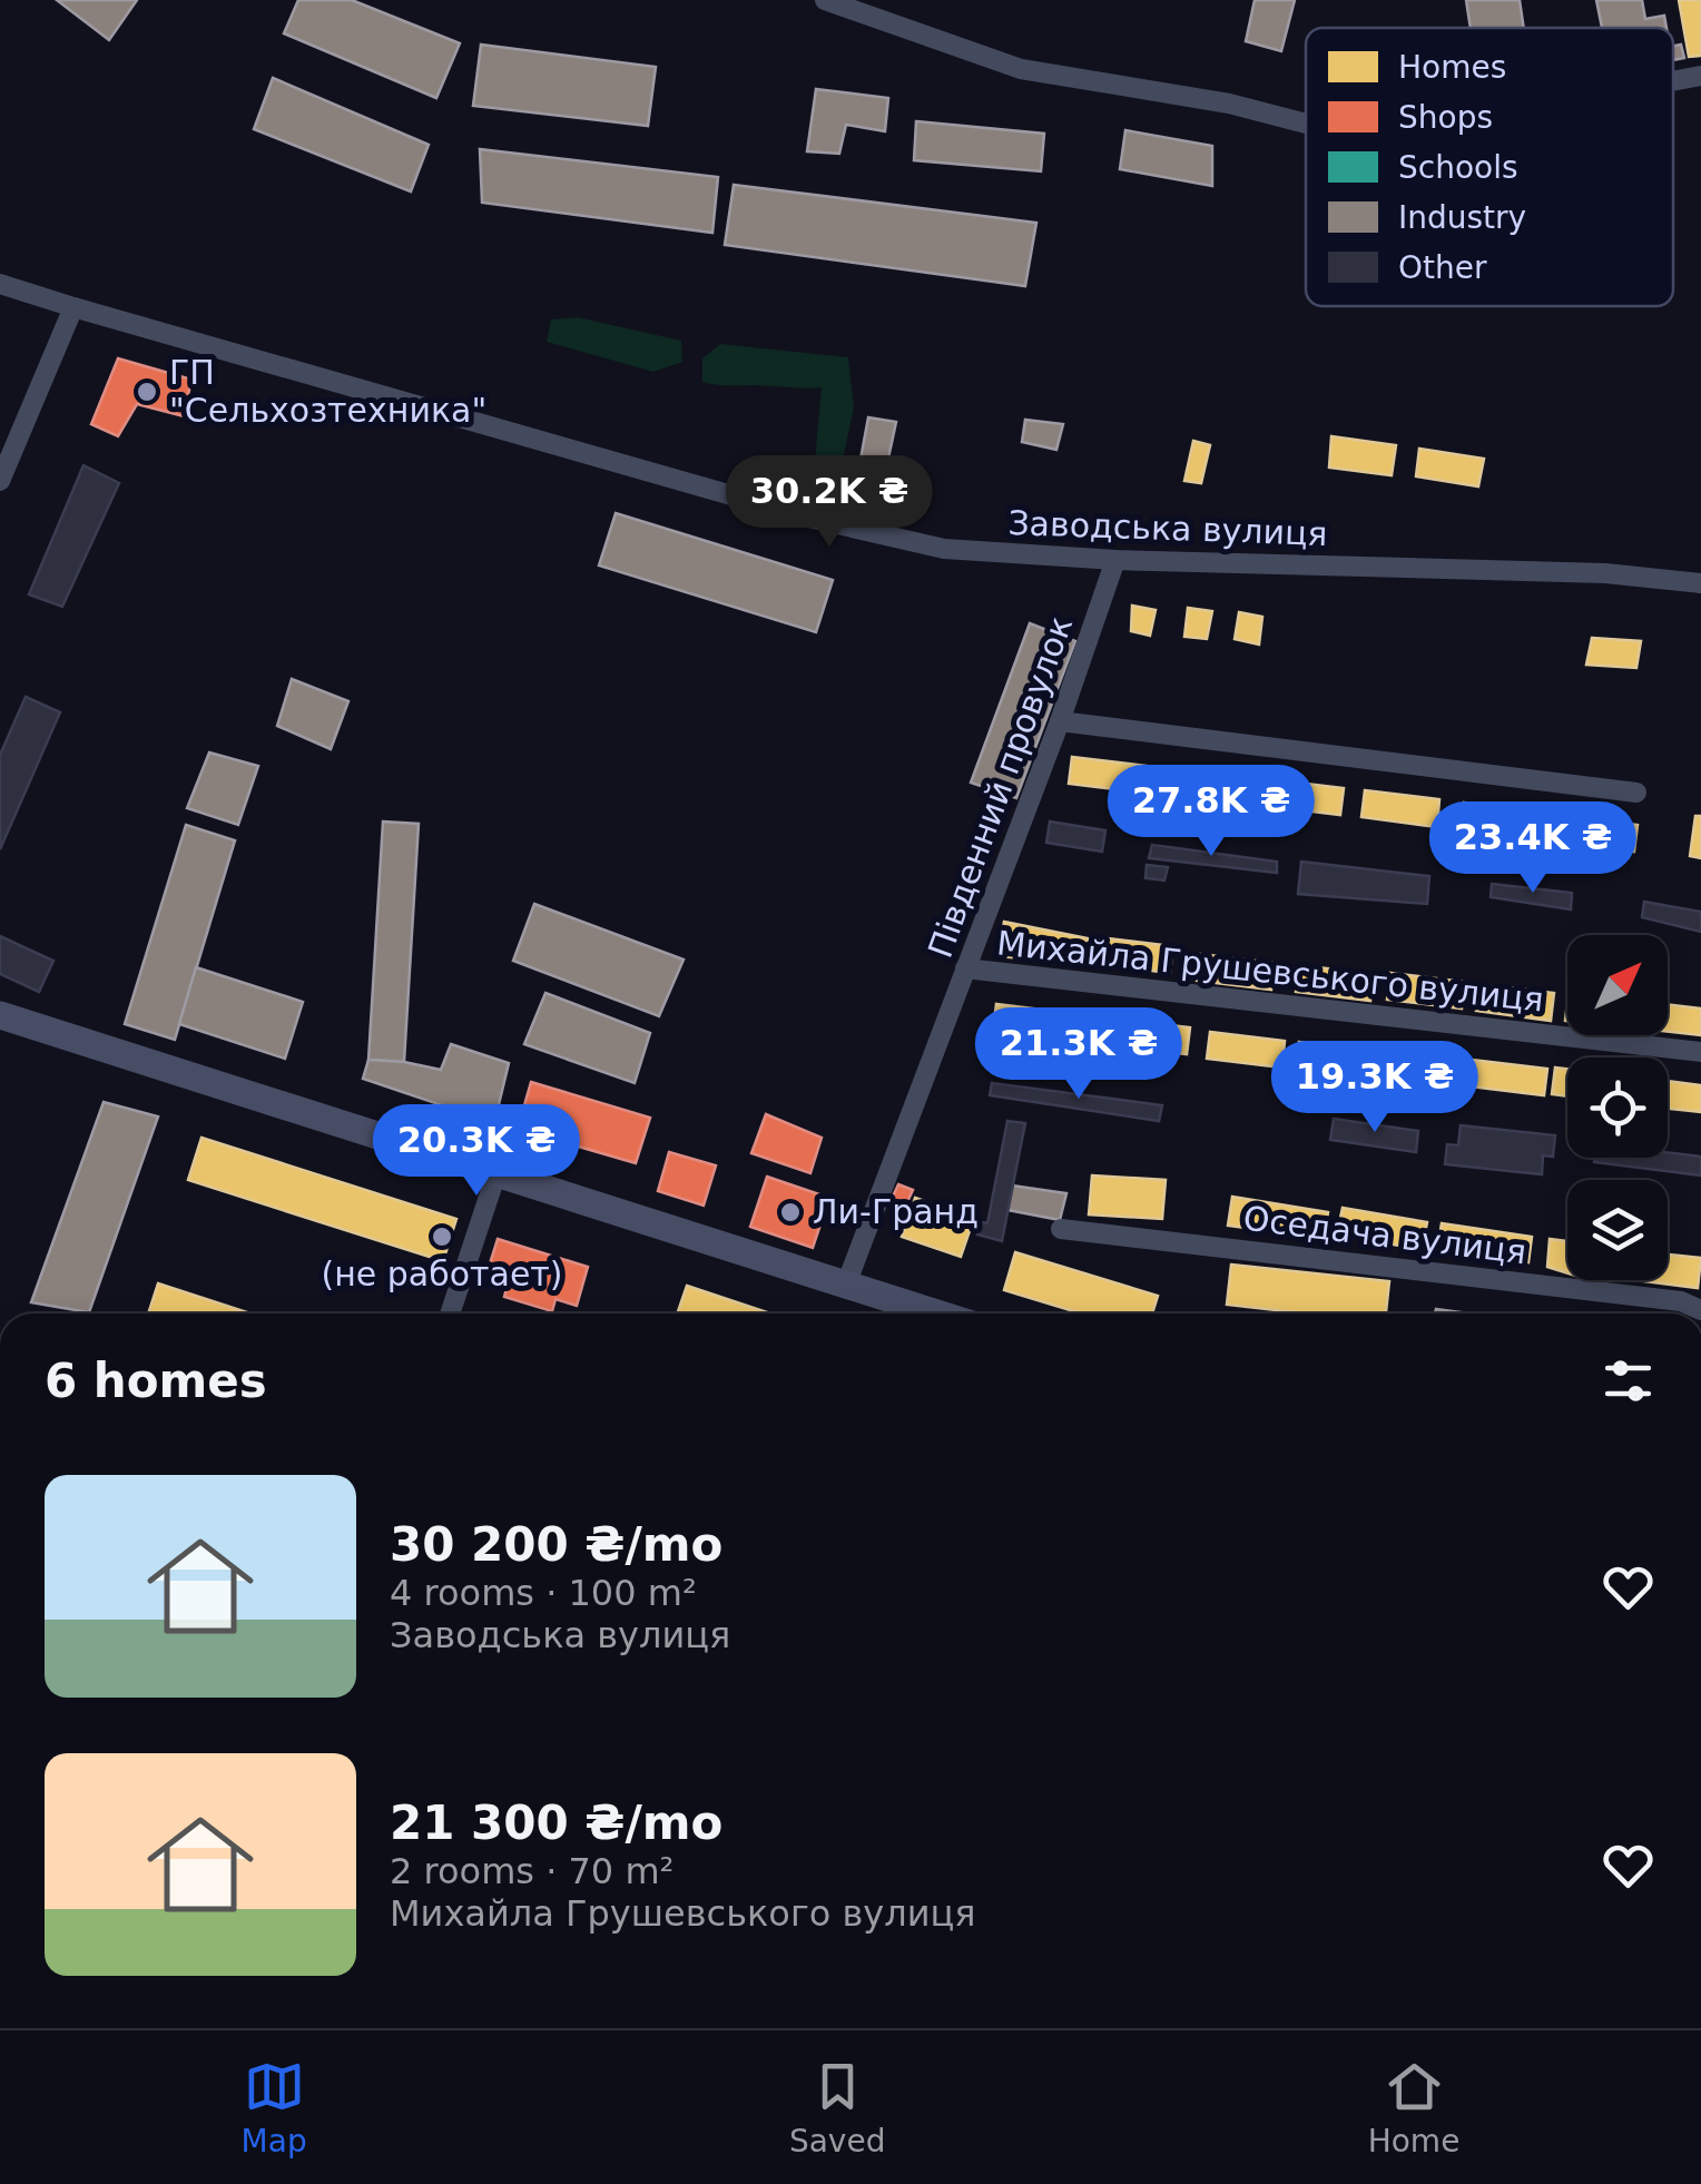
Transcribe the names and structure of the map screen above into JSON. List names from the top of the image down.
{
  "streets": {
    "street": [
      "Заводська вулиця",
      "Південний провулок",
      "Михайла Грушевського вулиця",
      "Оседача вулиця"
    ]
  },
  "crossings": [
    ["Заводська вулиця", "Південний провулок"],
    ["Південний провулок", "Михайла Грушевського вулиця"]
  ],
  "places": ["ГП \"Сельхозтехника\"", "Ли-Гранд", "(не работает)"],
  "legend": [
    "Homes",
    "Shops",
    "Schools",
    "Industry",
    "Other"
  ],
  "north": "top right",
  "page": {
    "price": [
      "30.2K ₴",
      "27.8K ₴",
      "23.4K ₴",
      "21.3K ₴",
      "19.3K ₴",
      "20.3K ₴"
    ],
    "heading": "6 homes",
    "list": [
      {
        "name": "30 200 ₴/mo",
        "note": "4 rooms · 100 m² · Заводська вулиця"
      },
      {
        "name": "21 300 ₴/mo",
        "note": "2 rooms · 70 m² · Михайла Грушевського вулиця"
      }
    ],
    "tabs": ["Map", "Saved", "Home"]
  }
}
